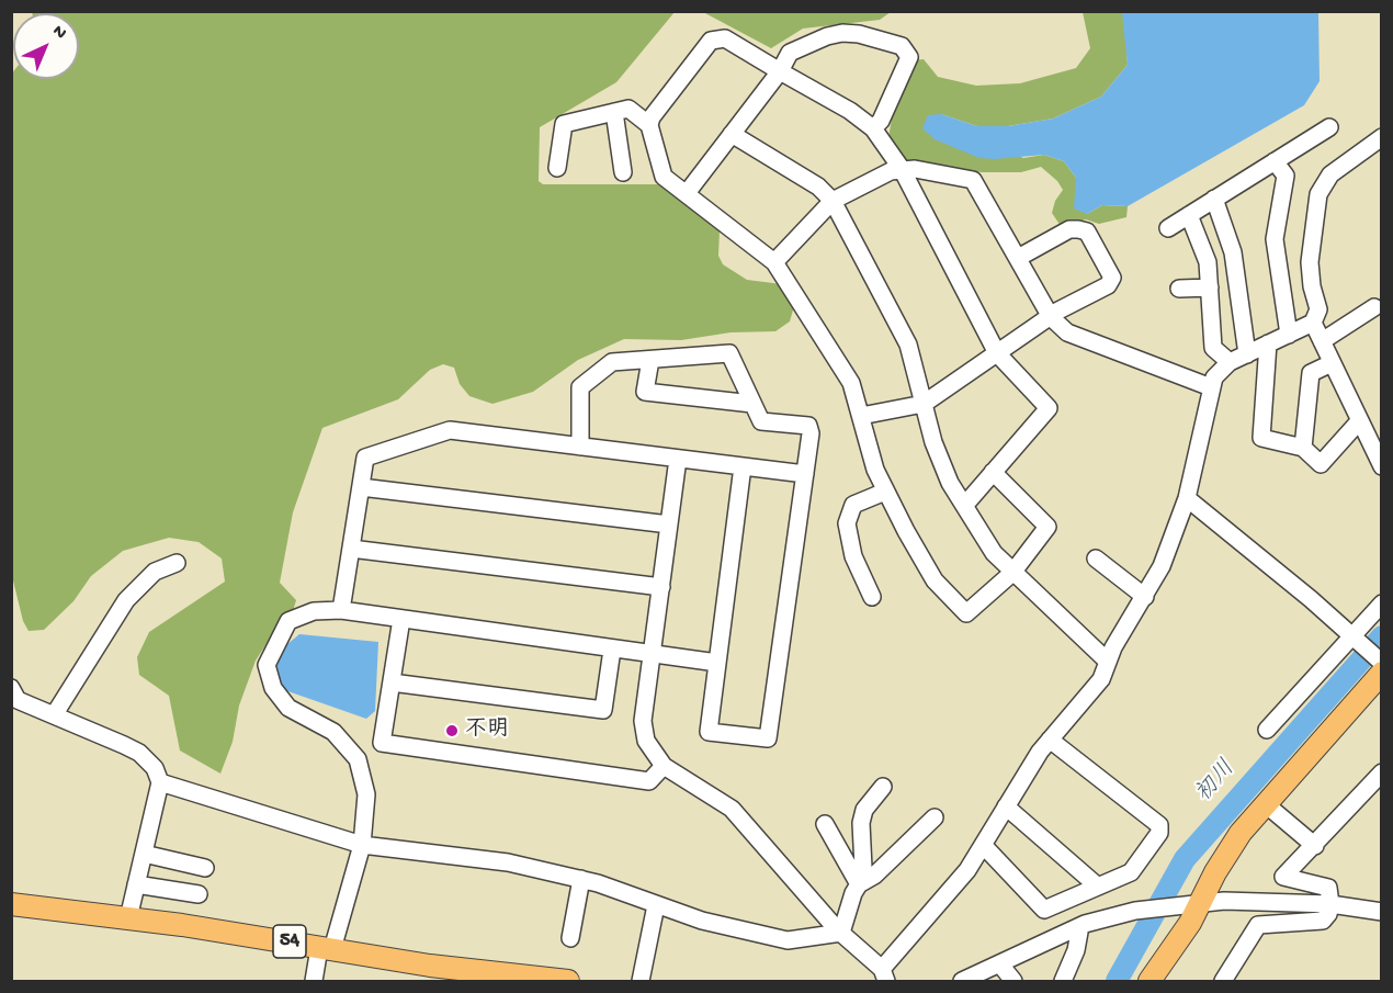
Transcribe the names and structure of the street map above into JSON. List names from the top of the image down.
{
  "streets": {
    "main road": ["54"]
  },
  "water": ["初川"],
  "places": ["不明"],
  "north": "top right"
}
